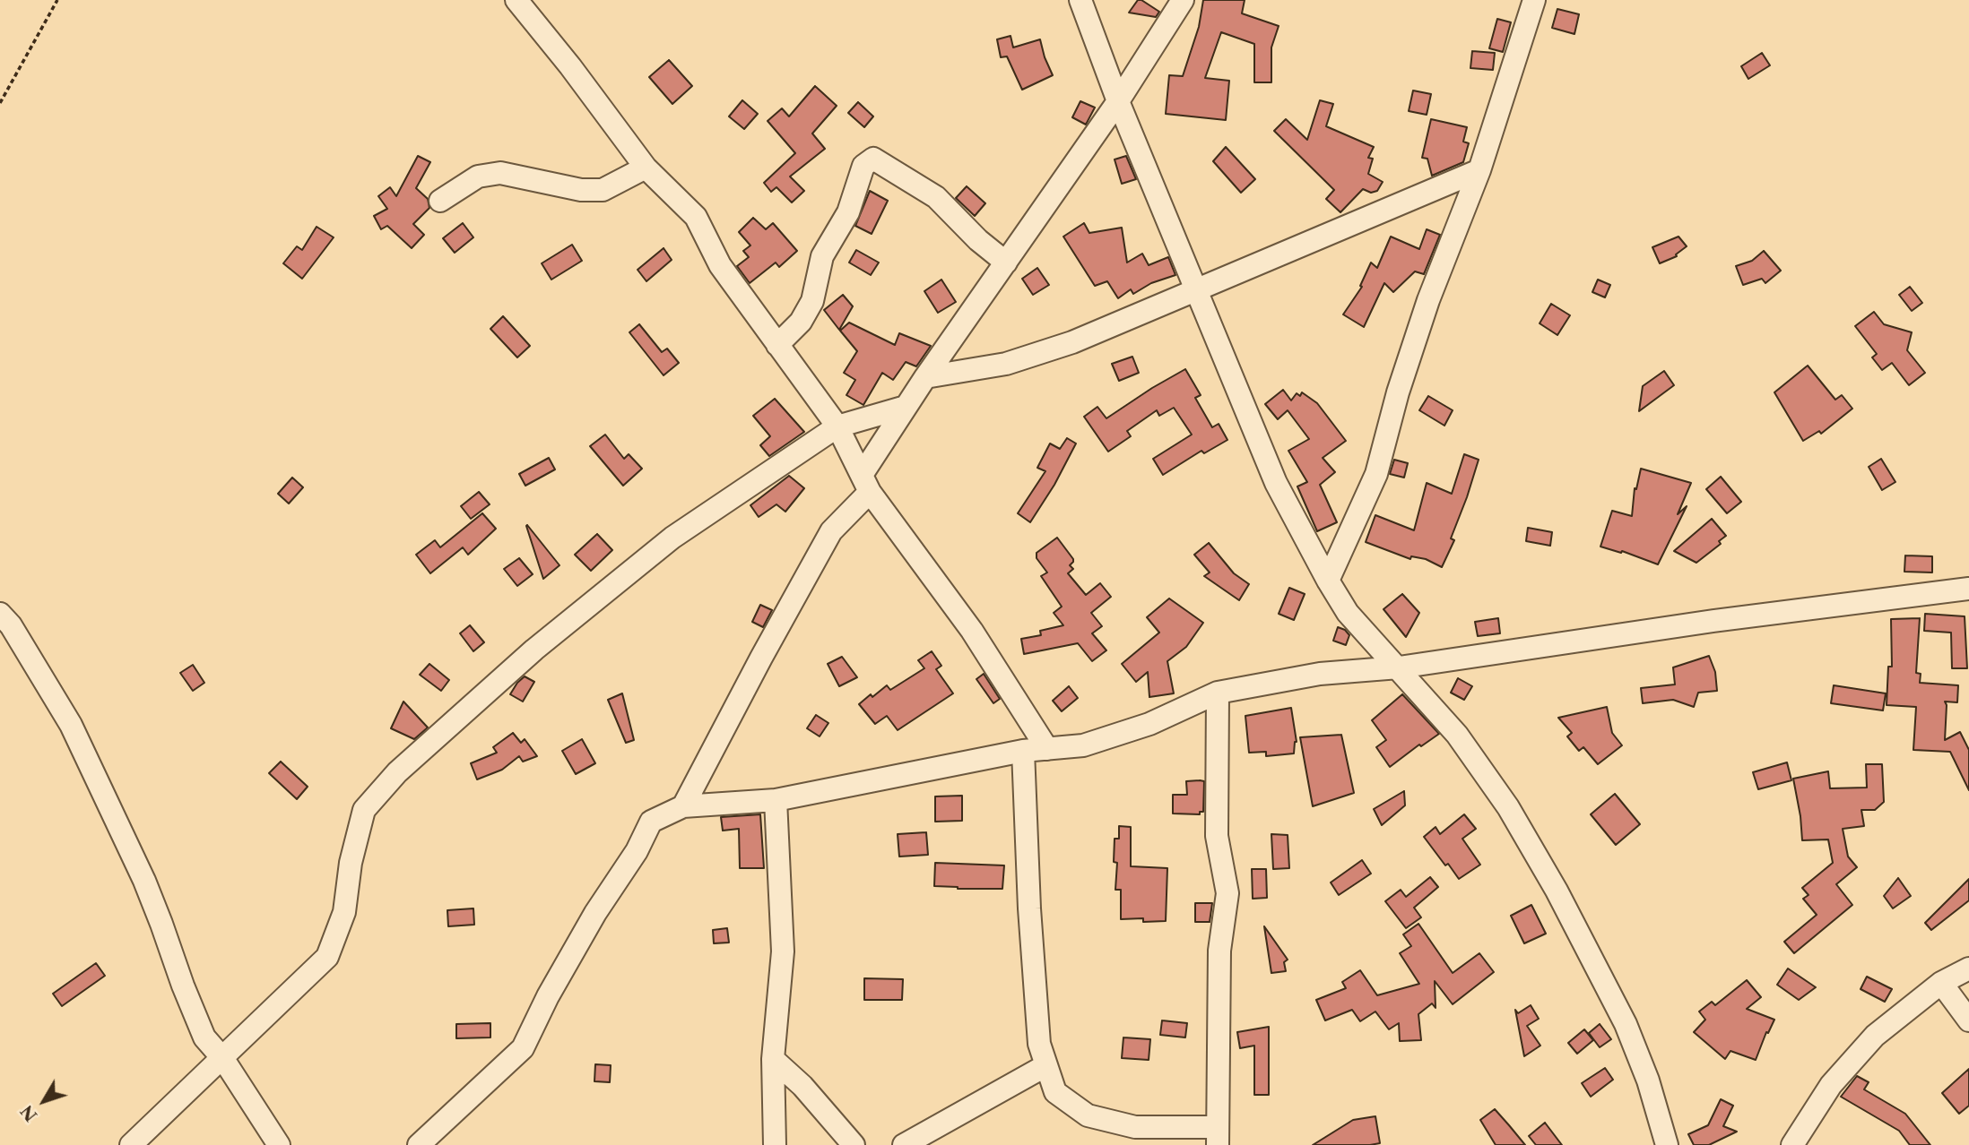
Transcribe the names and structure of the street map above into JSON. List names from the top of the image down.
{
  "north": "bottom left"
}
